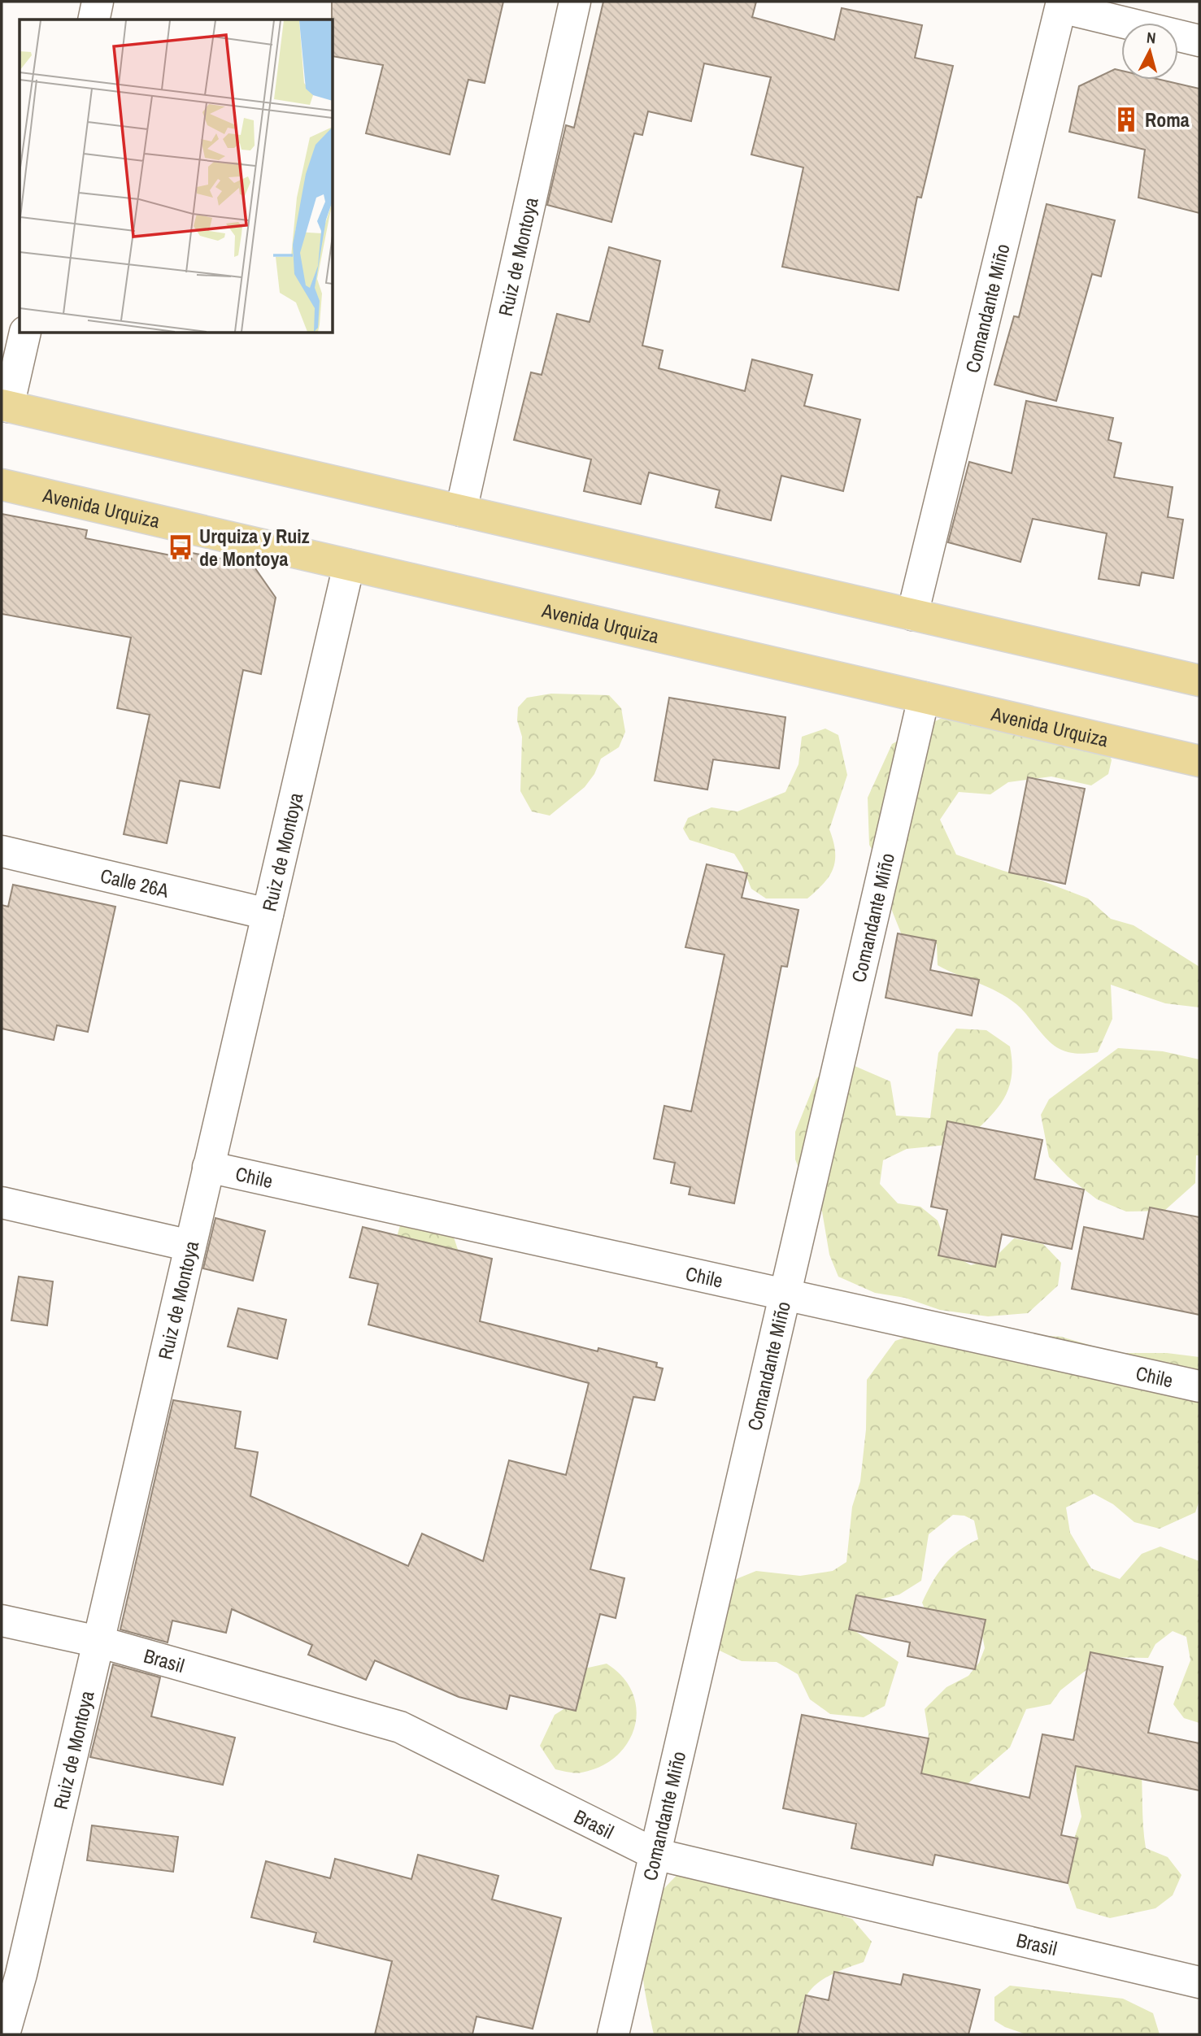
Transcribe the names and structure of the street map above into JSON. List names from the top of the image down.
{
  "streets": {
    "main road": ["Avenida Urquiza"],
    "street": [
      "Ruiz de Montoya",
      "Comandante Miño",
      "Calle 26A",
      "Chile",
      "Brasil"
    ]
  },
  "crossings": [
    ["Ruiz de Montoya", "Avenida Urquiza"],
    ["Ruiz de Montoya", "Calle 26A"],
    ["Ruiz de Montoya", "Chile"],
    ["Ruiz de Montoya", "Brasil"],
    ["Comandante Miño", "Avenida Urquiza"],
    ["Comandante Miño", "Chile"],
    ["Comandante Miño", "Brasil"]
  ],
  "places": {
    "building": ["Roma"],
    "bus stop": ["Urquiza y Ruiz de Montoya"]
  },
  "north": "top"
}
